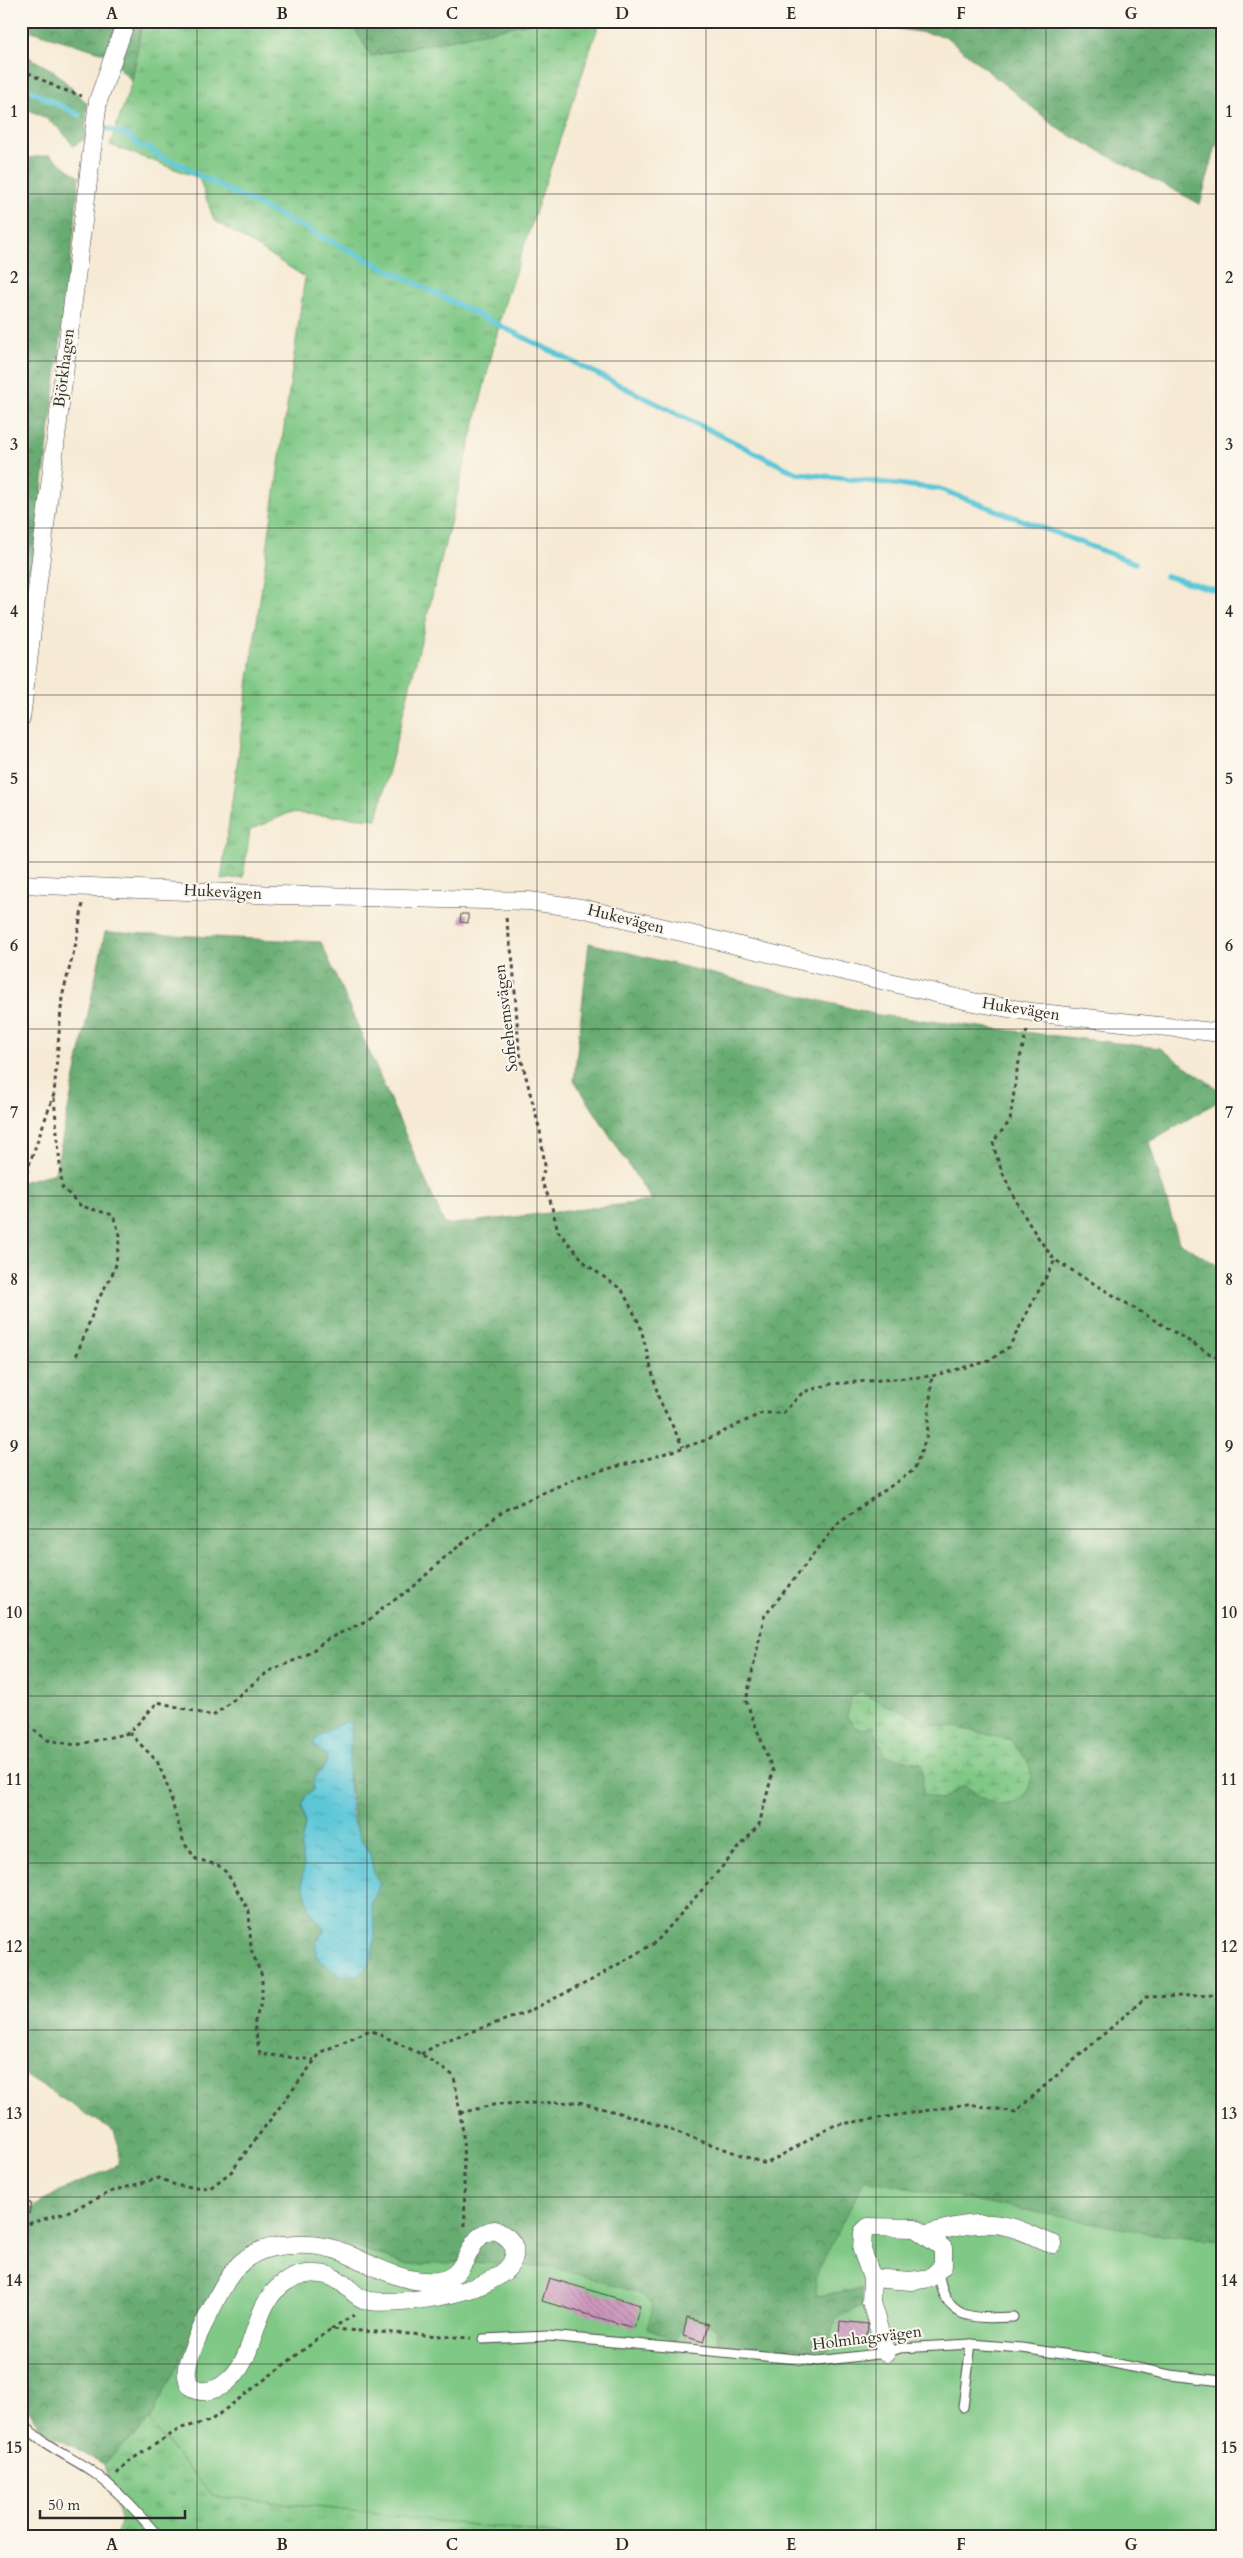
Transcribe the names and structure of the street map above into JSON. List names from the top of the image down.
{
  "streets": {
    "street": ["Björkhagen", "Hukevägen"],
    "lane": ["Holmhagsvägen"],
    "path": ["Sofiehemsvägen"]
  },
  "crossings": [
    ["Hukevägen", "Sofiehemsvägen"]
  ],
  "scale_bar": "50 m",
  "grid": {
    "columns": [
      "A",
      "B",
      "C",
      "D",
      "E",
      "F",
      "G"
    ],
    "rows": [
      "1",
      "2",
      "3",
      "4",
      "5",
      "6",
      "7",
      "8",
      "9",
      "10",
      "11",
      "12",
      "13",
      "14",
      "15"
    ]
  }
}
